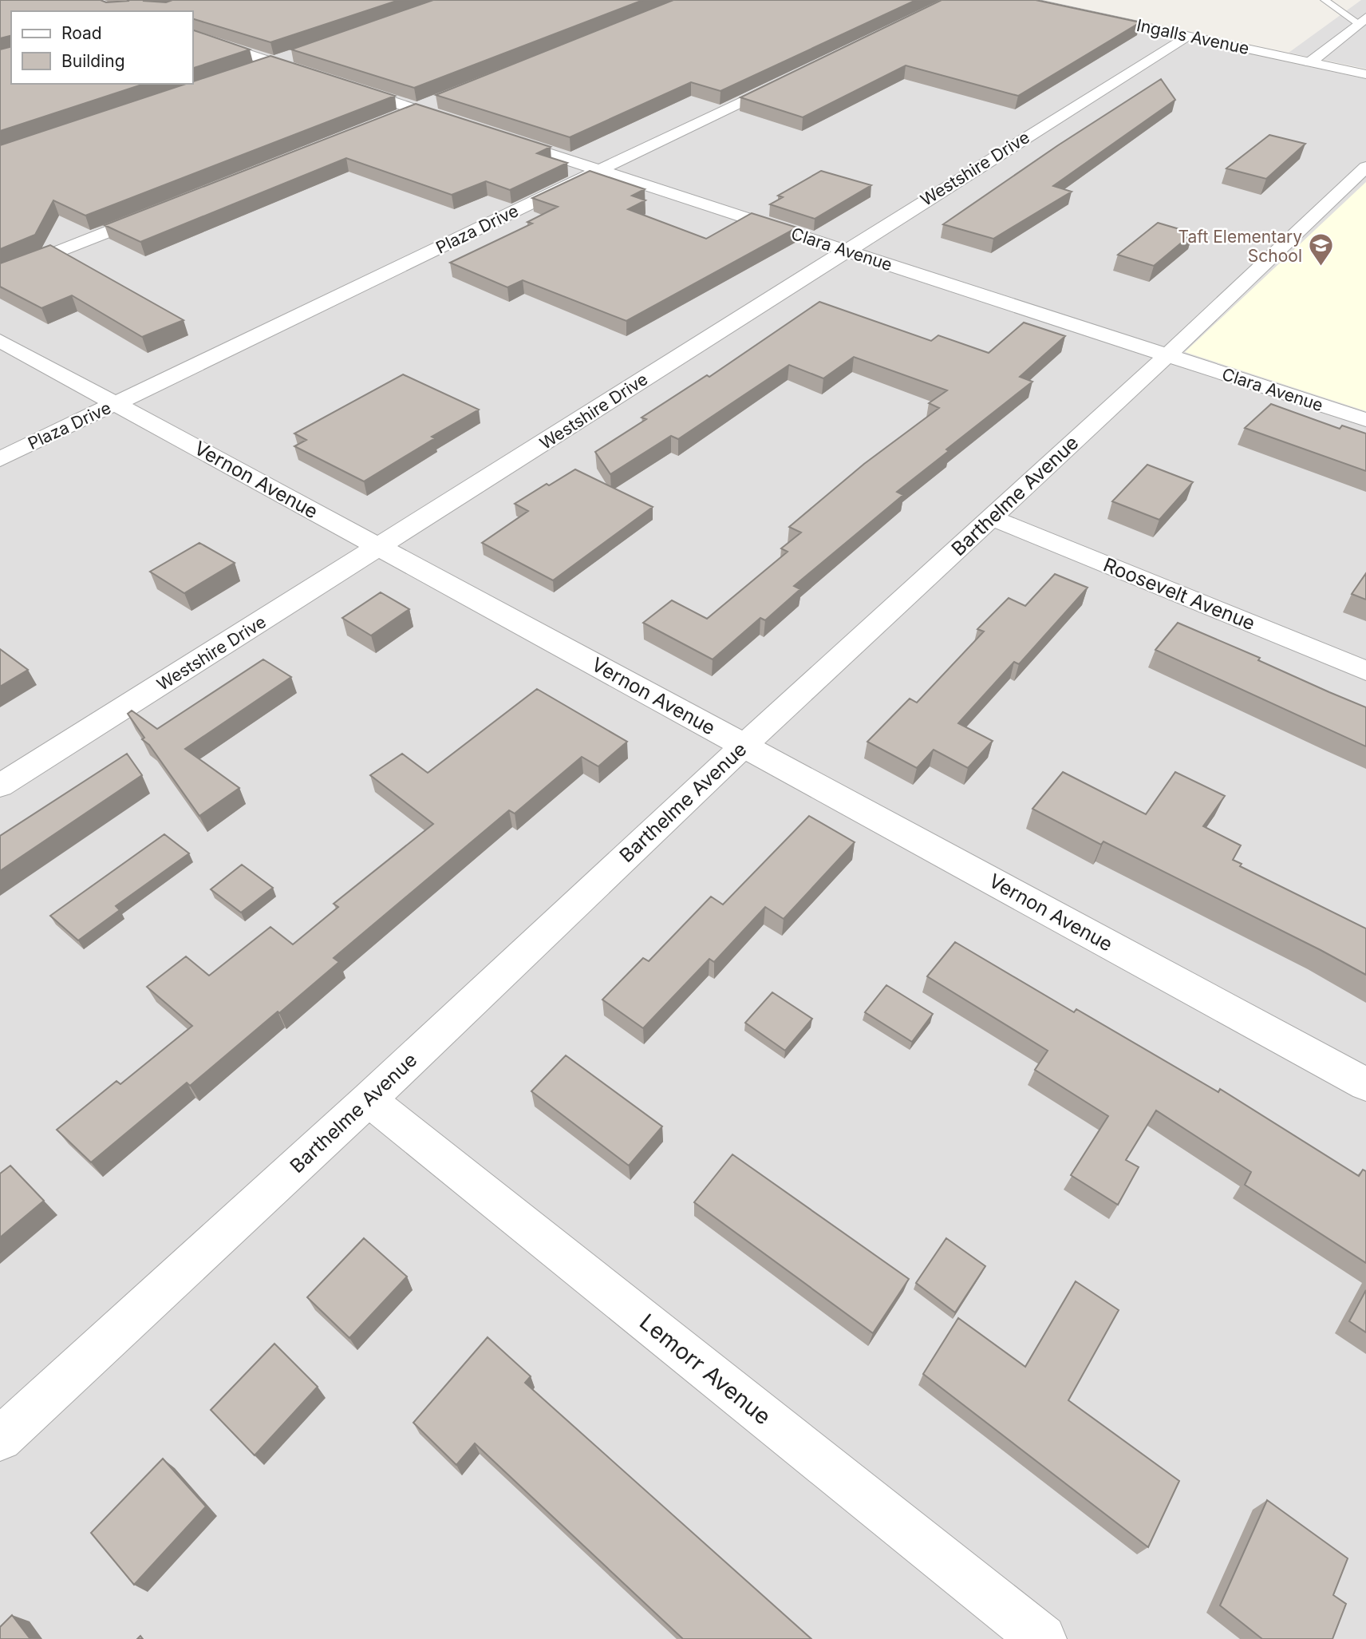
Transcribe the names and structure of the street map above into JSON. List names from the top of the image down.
{
  "streets": {
    "street": [
      "Ingalls Avenue",
      "Westshire Drive",
      "Plaza Drive",
      "Clara Avenue",
      "Vernon Avenue",
      "Barthelme Avenue",
      "Roosevelt Avenue",
      "Lemorr Avenue"
    ]
  },
  "crossings": [
    ["Ingalls Avenue", "Westshire Drive"],
    ["Westshire Drive", "Clara Avenue"],
    ["Westshire Drive", "Vernon Avenue"],
    ["Plaza Drive", "Clara Avenue"],
    ["Plaza Drive", "Vernon Avenue"],
    ["Clara Avenue", "Barthelme Avenue"],
    ["Vernon Avenue", "Barthelme Avenue"],
    ["Barthelme Avenue", "Roosevelt Avenue"],
    ["Barthelme Avenue", "Lemorr Avenue"]
  ],
  "places": {
    "school or university": ["Taft Elementary School"]
  },
  "legend": ["Road", "Building"]
}
